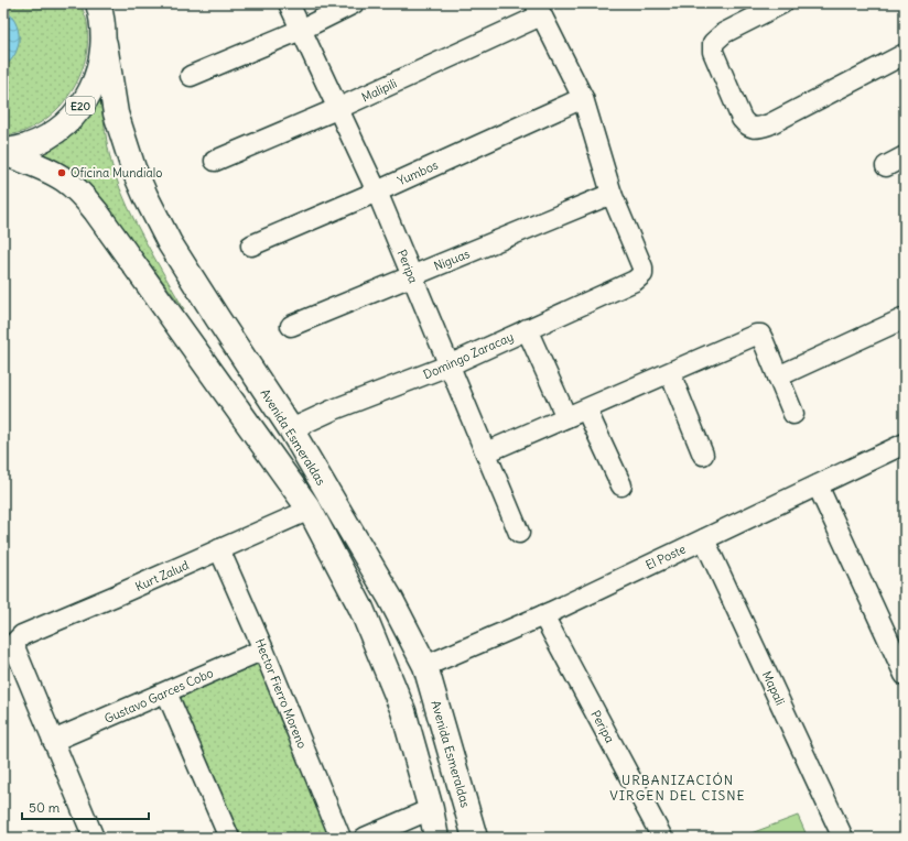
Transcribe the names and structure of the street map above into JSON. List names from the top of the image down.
{
  "streets": {
    "main road": ["E20", "Avenida Esmeraldas"],
    "street": [
      "Malipili",
      "Yumbos",
      "Niguas",
      "Peripa",
      "Domingo Zaracay",
      "El Poste",
      "Kurt Zalud",
      "Mapali",
      "Hector Fierro Moreno",
      "Gustavo Garces Cobo"
    ]
  },
  "crossings": [
    ["Malipili", "Peripa"],
    ["E20", "Avenida Esmeraldas"],
    ["Yumbos", "Peripa"],
    ["Niguas", "Peripa"],
    ["Niguas", "Domingo Zaracay"],
    ["Peripa", "Domingo Zaracay"],
    ["Peripa", "El Poste"],
    ["Domingo Zaracay", "Avenida Esmeraldas"],
    ["Avenida Esmeraldas", "El Poste"],
    ["Avenida Esmeraldas", "Kurt Zalud"],
    ["El Poste", "Mapali"],
    ["Kurt Zalud", "Hector Fierro Moreno"],
    ["Kurt Zalud", "Gustavo Garces Cobo"],
    ["Hector Fierro Moreno", "Gustavo Garces Cobo"]
  ],
  "districts": ["URBANIZACIÓN VIRGEN DEL CISNE"],
  "places": ["Oficina Mundialo"],
  "scale_bar": "50 m"
}
